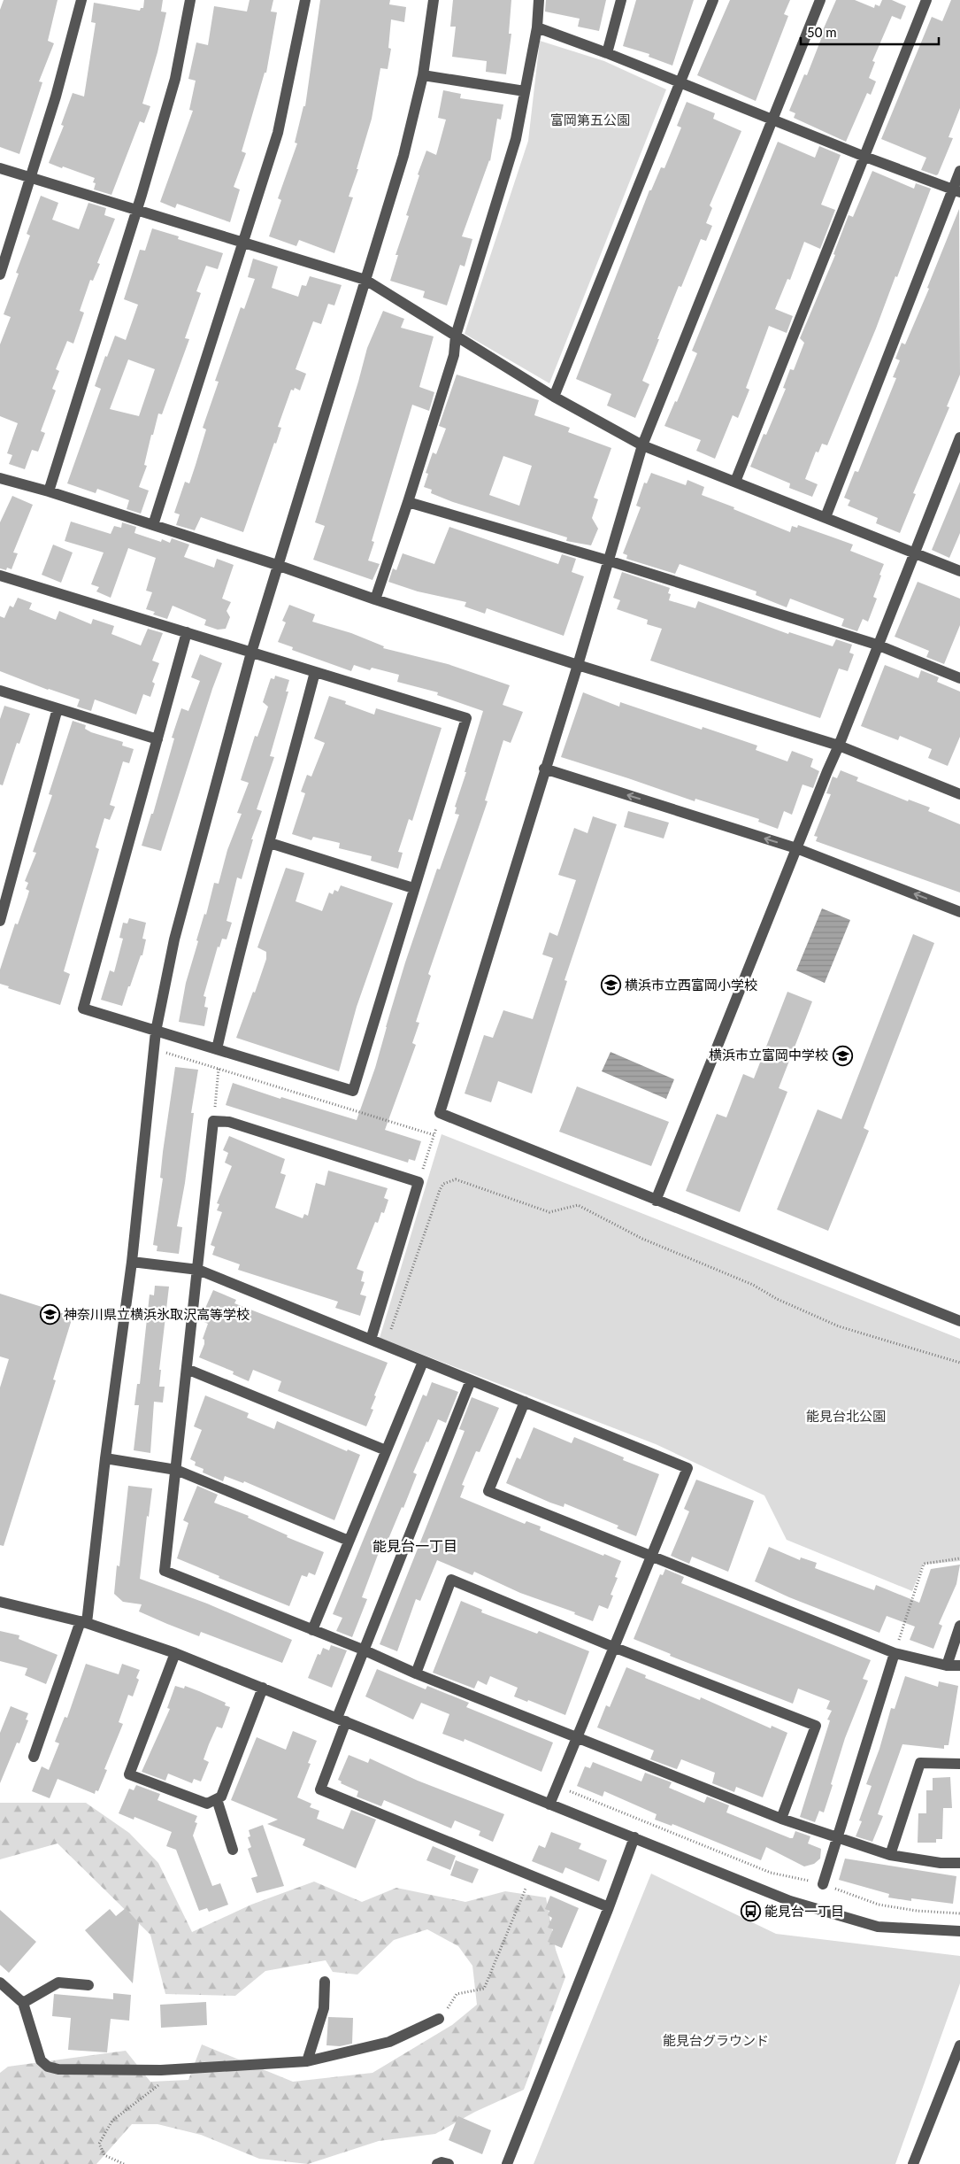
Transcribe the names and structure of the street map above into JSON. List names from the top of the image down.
{
  "districts": ["能見台一丁目"],
  "parks": ["富岡第五公園", "能見台北公園", "能見台グラウンド"],
  "places": {
    "school or university": ["横浜市立西富岡小学校", "横浜市立富岡中学校", "神奈川県立横浜氷取沢高等学校"],
    "bus stop": ["能見台一丁目"]
  },
  "scale_bar": "50 m"
}
